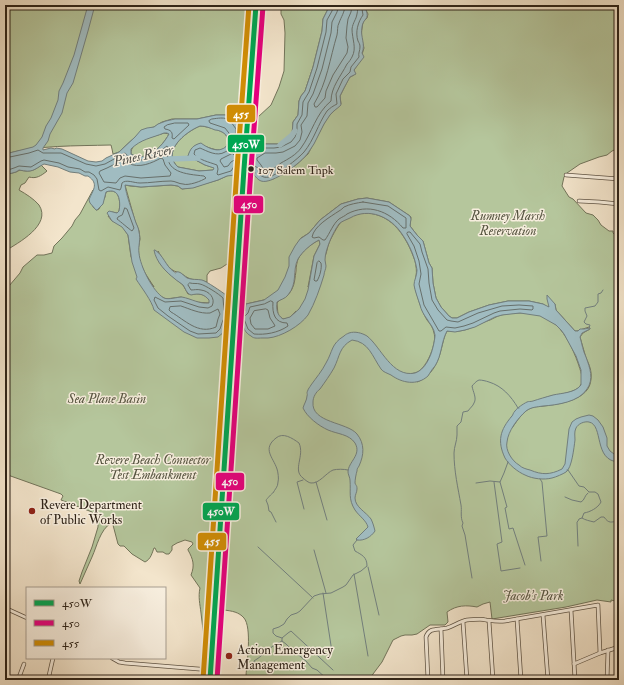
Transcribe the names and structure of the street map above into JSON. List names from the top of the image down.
{
  "water": ["Pines River"],
  "parks": [
    "Rumney Marsh Reservation",
    "Sea Plane Basin",
    "Revere Beach Connector Test Embankment",
    "Jacob's Park"
  ],
  "places": ["107 Salem Tnpk", "Revere Department of Public Works", "Action Emergency Management"],
  "lines": ["transit line 450W", "transit line 455", "transit line 450"],
  "legend": ["450W", "450", "455"]
}
